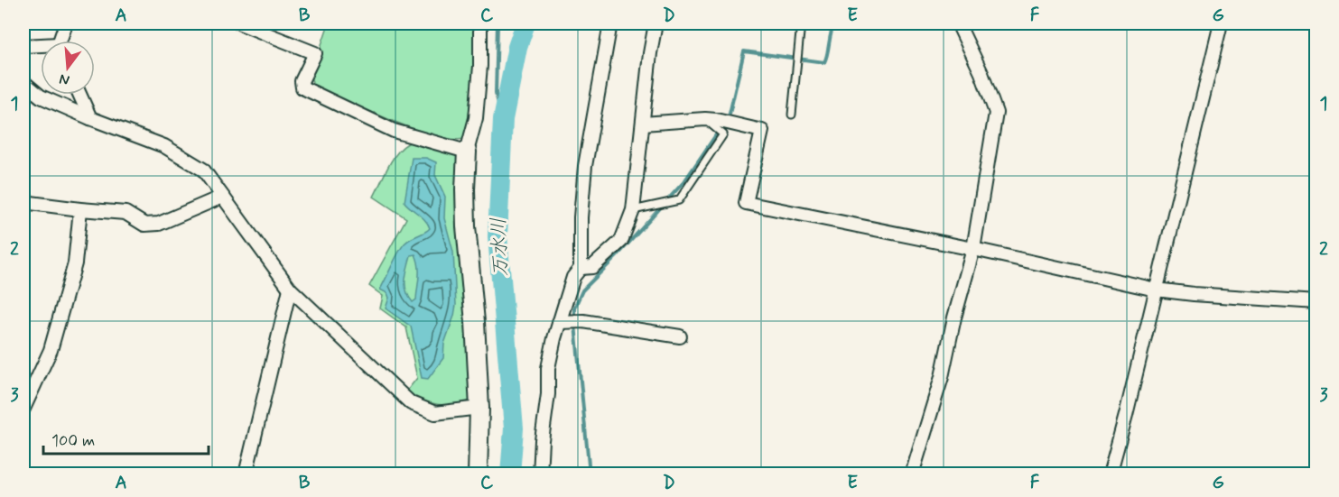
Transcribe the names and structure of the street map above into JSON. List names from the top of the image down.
{
  "water": ["万水川"],
  "scale_bar": "100 m",
  "north": "bottom",
  "grid": {
    "columns": [
      "A",
      "B",
      "C",
      "D",
      "E",
      "F",
      "G"
    ],
    "rows": ["1", "2", "3"]
  }
}
